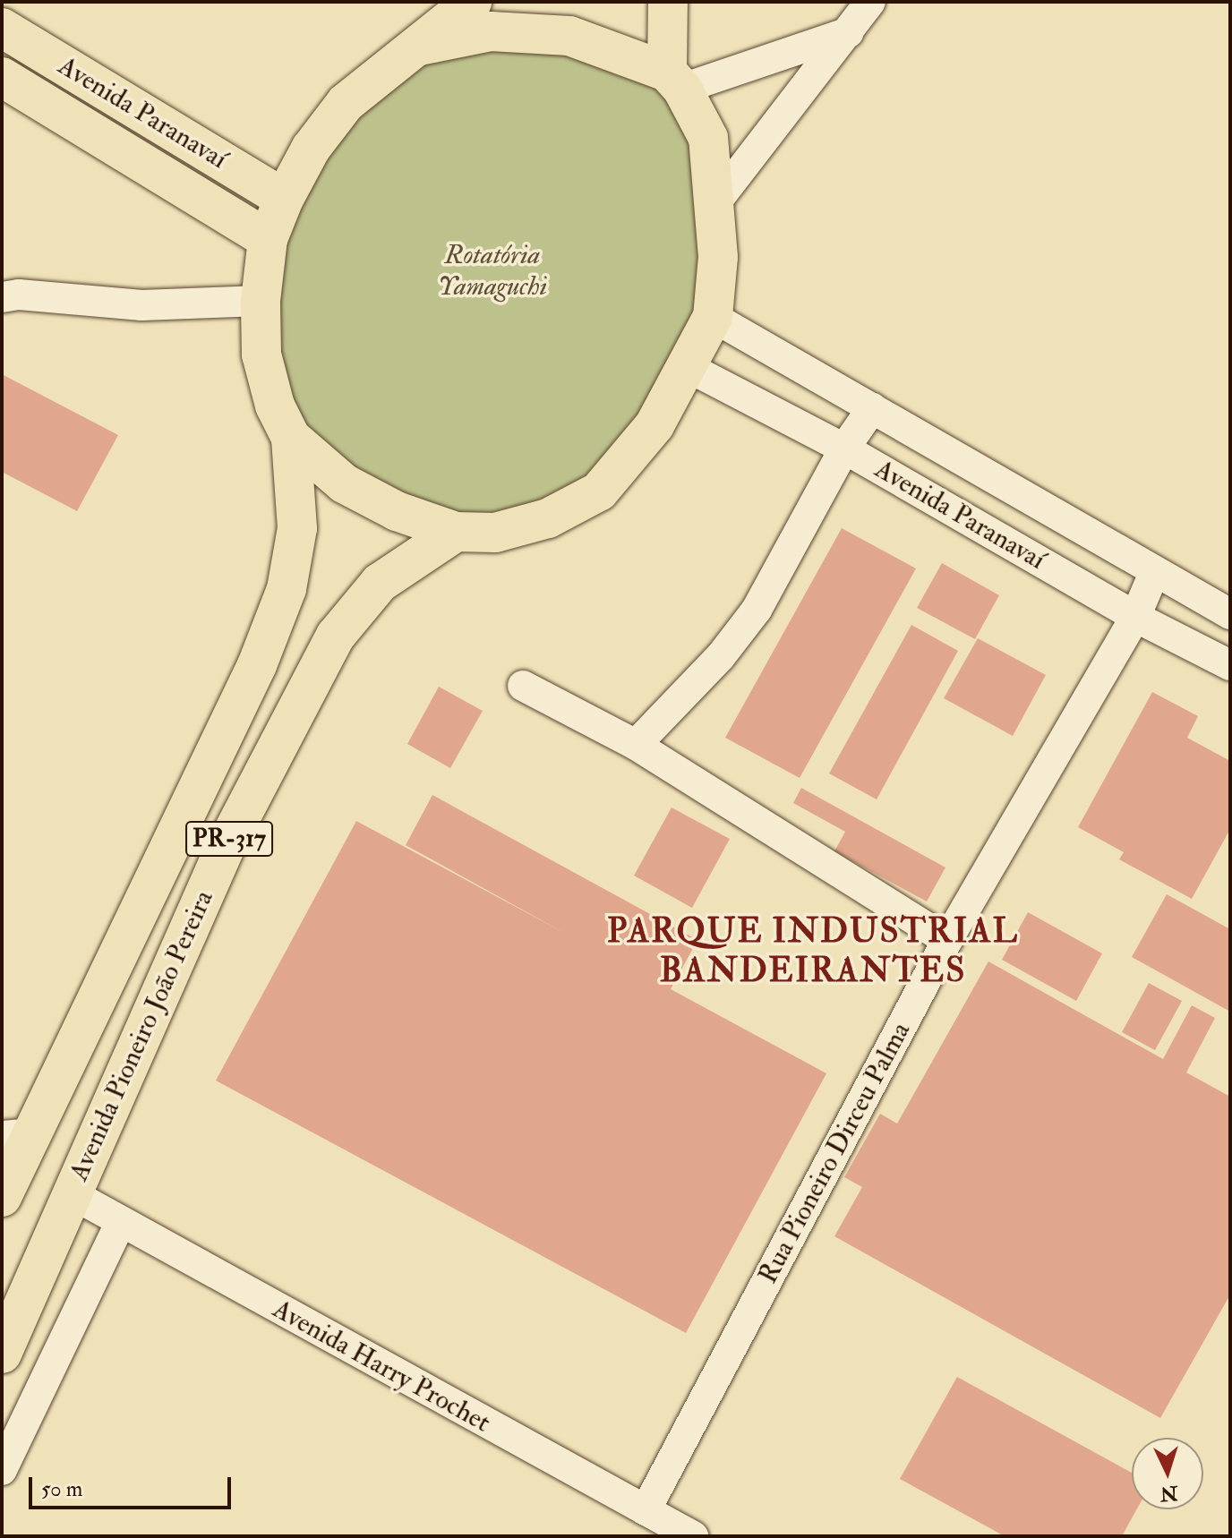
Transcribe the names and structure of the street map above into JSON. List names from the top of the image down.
{
  "streets": {
    "main road": ["Avenida Paranavaí", "PR-317", "Avenida Pioneiro João Pereira"],
    "street": ["Rua Pioneiro Dirceu Palma", "Avenida Harry Prochet"]
  },
  "crossings": [
    ["Avenida Paranavaí", "Rua Pioneiro Dirceu Palma"],
    ["Avenida Pioneiro João Pereira", "Avenida Harry Prochet"],
    ["Rua Pioneiro Dirceu Palma", "Avenida Harry Prochet"]
  ],
  "districts": ["PARQUE INDUSTRIAL BANDEIRANTES"],
  "parks": ["Rotatória Yamaguchi"],
  "scale_bar": "50 m",
  "north": "bottom"
}
